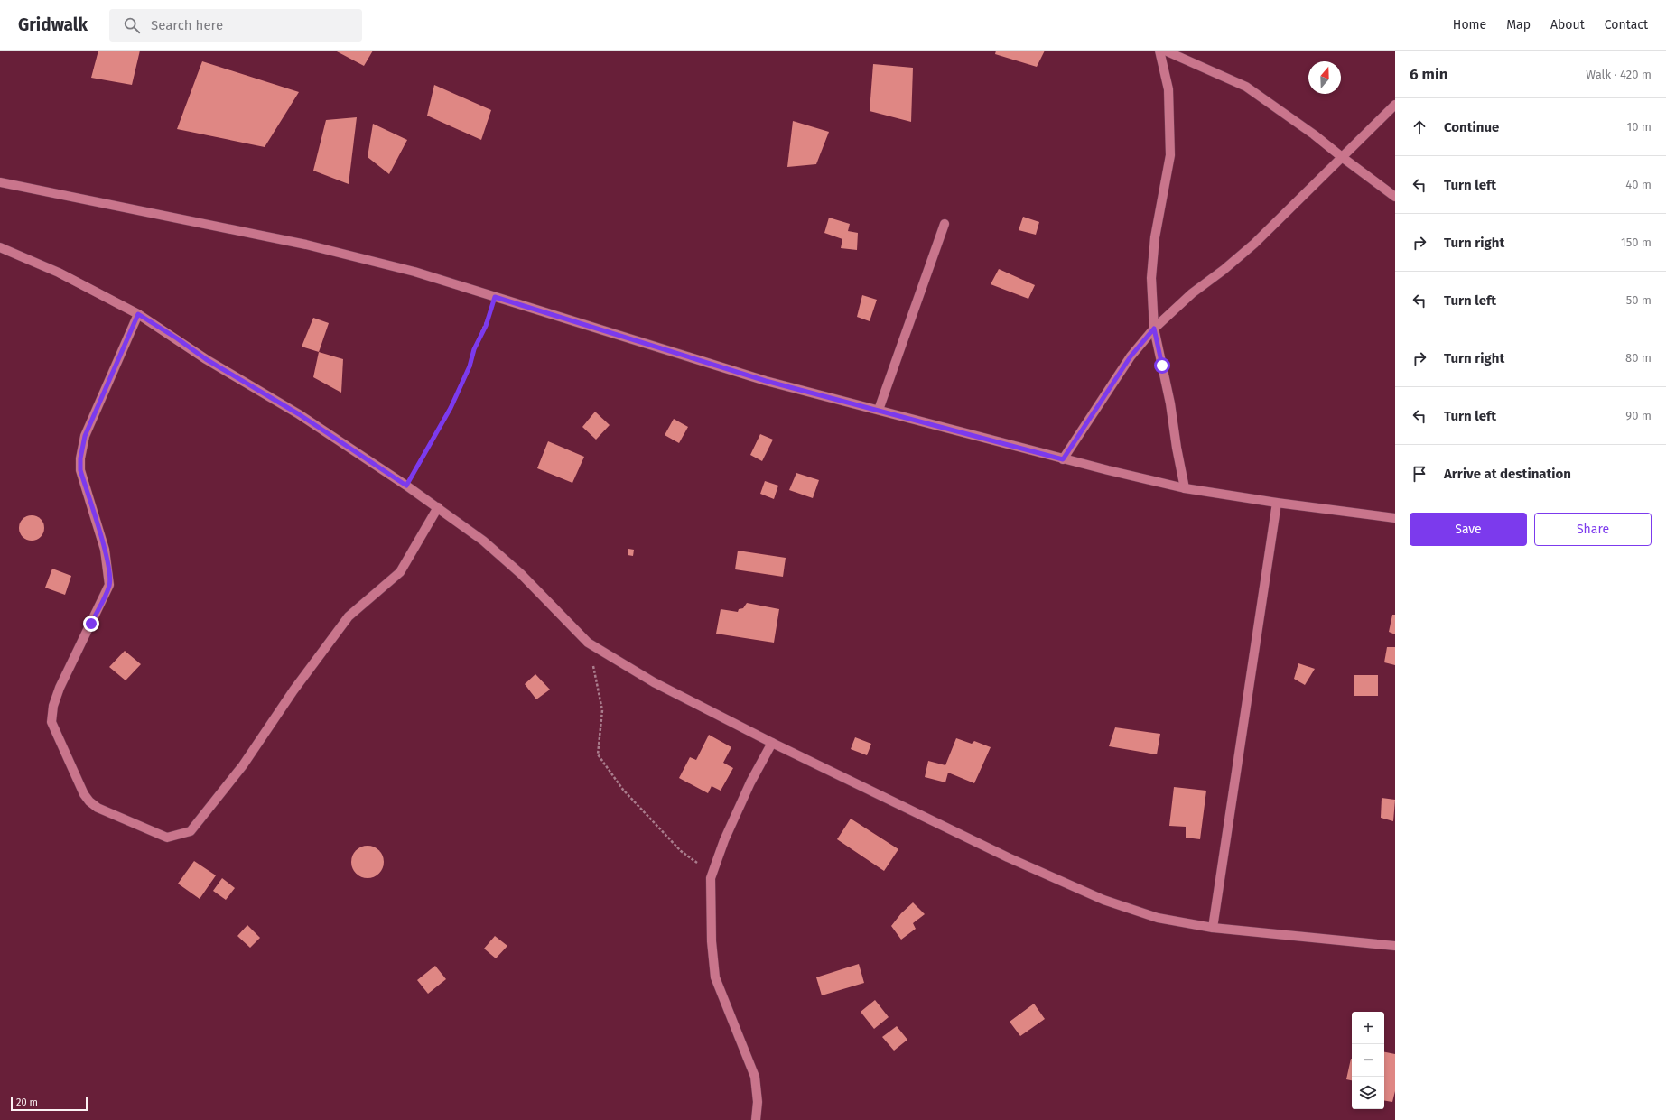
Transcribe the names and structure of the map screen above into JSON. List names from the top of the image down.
{
  "scale_bar": "20 m",
  "north": "top",
  "page": {
    "header": "Gridwalk",
    "search": "Search here",
    "nav": [
      "Home",
      "Map",
      "About",
      "Contact"
    ],
    "heading": ["6 min", "Walk · 420 m"],
    "list": [
      ["Continue", "10 m"],
      ["Turn left", "40 m"],
      ["Turn right", "150 m"],
      ["Turn left", "50 m"],
      ["Turn right", "80 m"],
      ["Turn left", "90 m"],
      "Arrive at destination"
    ],
    "buttons": ["Save", "Share"],
    "map_buttons": ["+", "−"],
    "scale": "20 m"
  }
}
